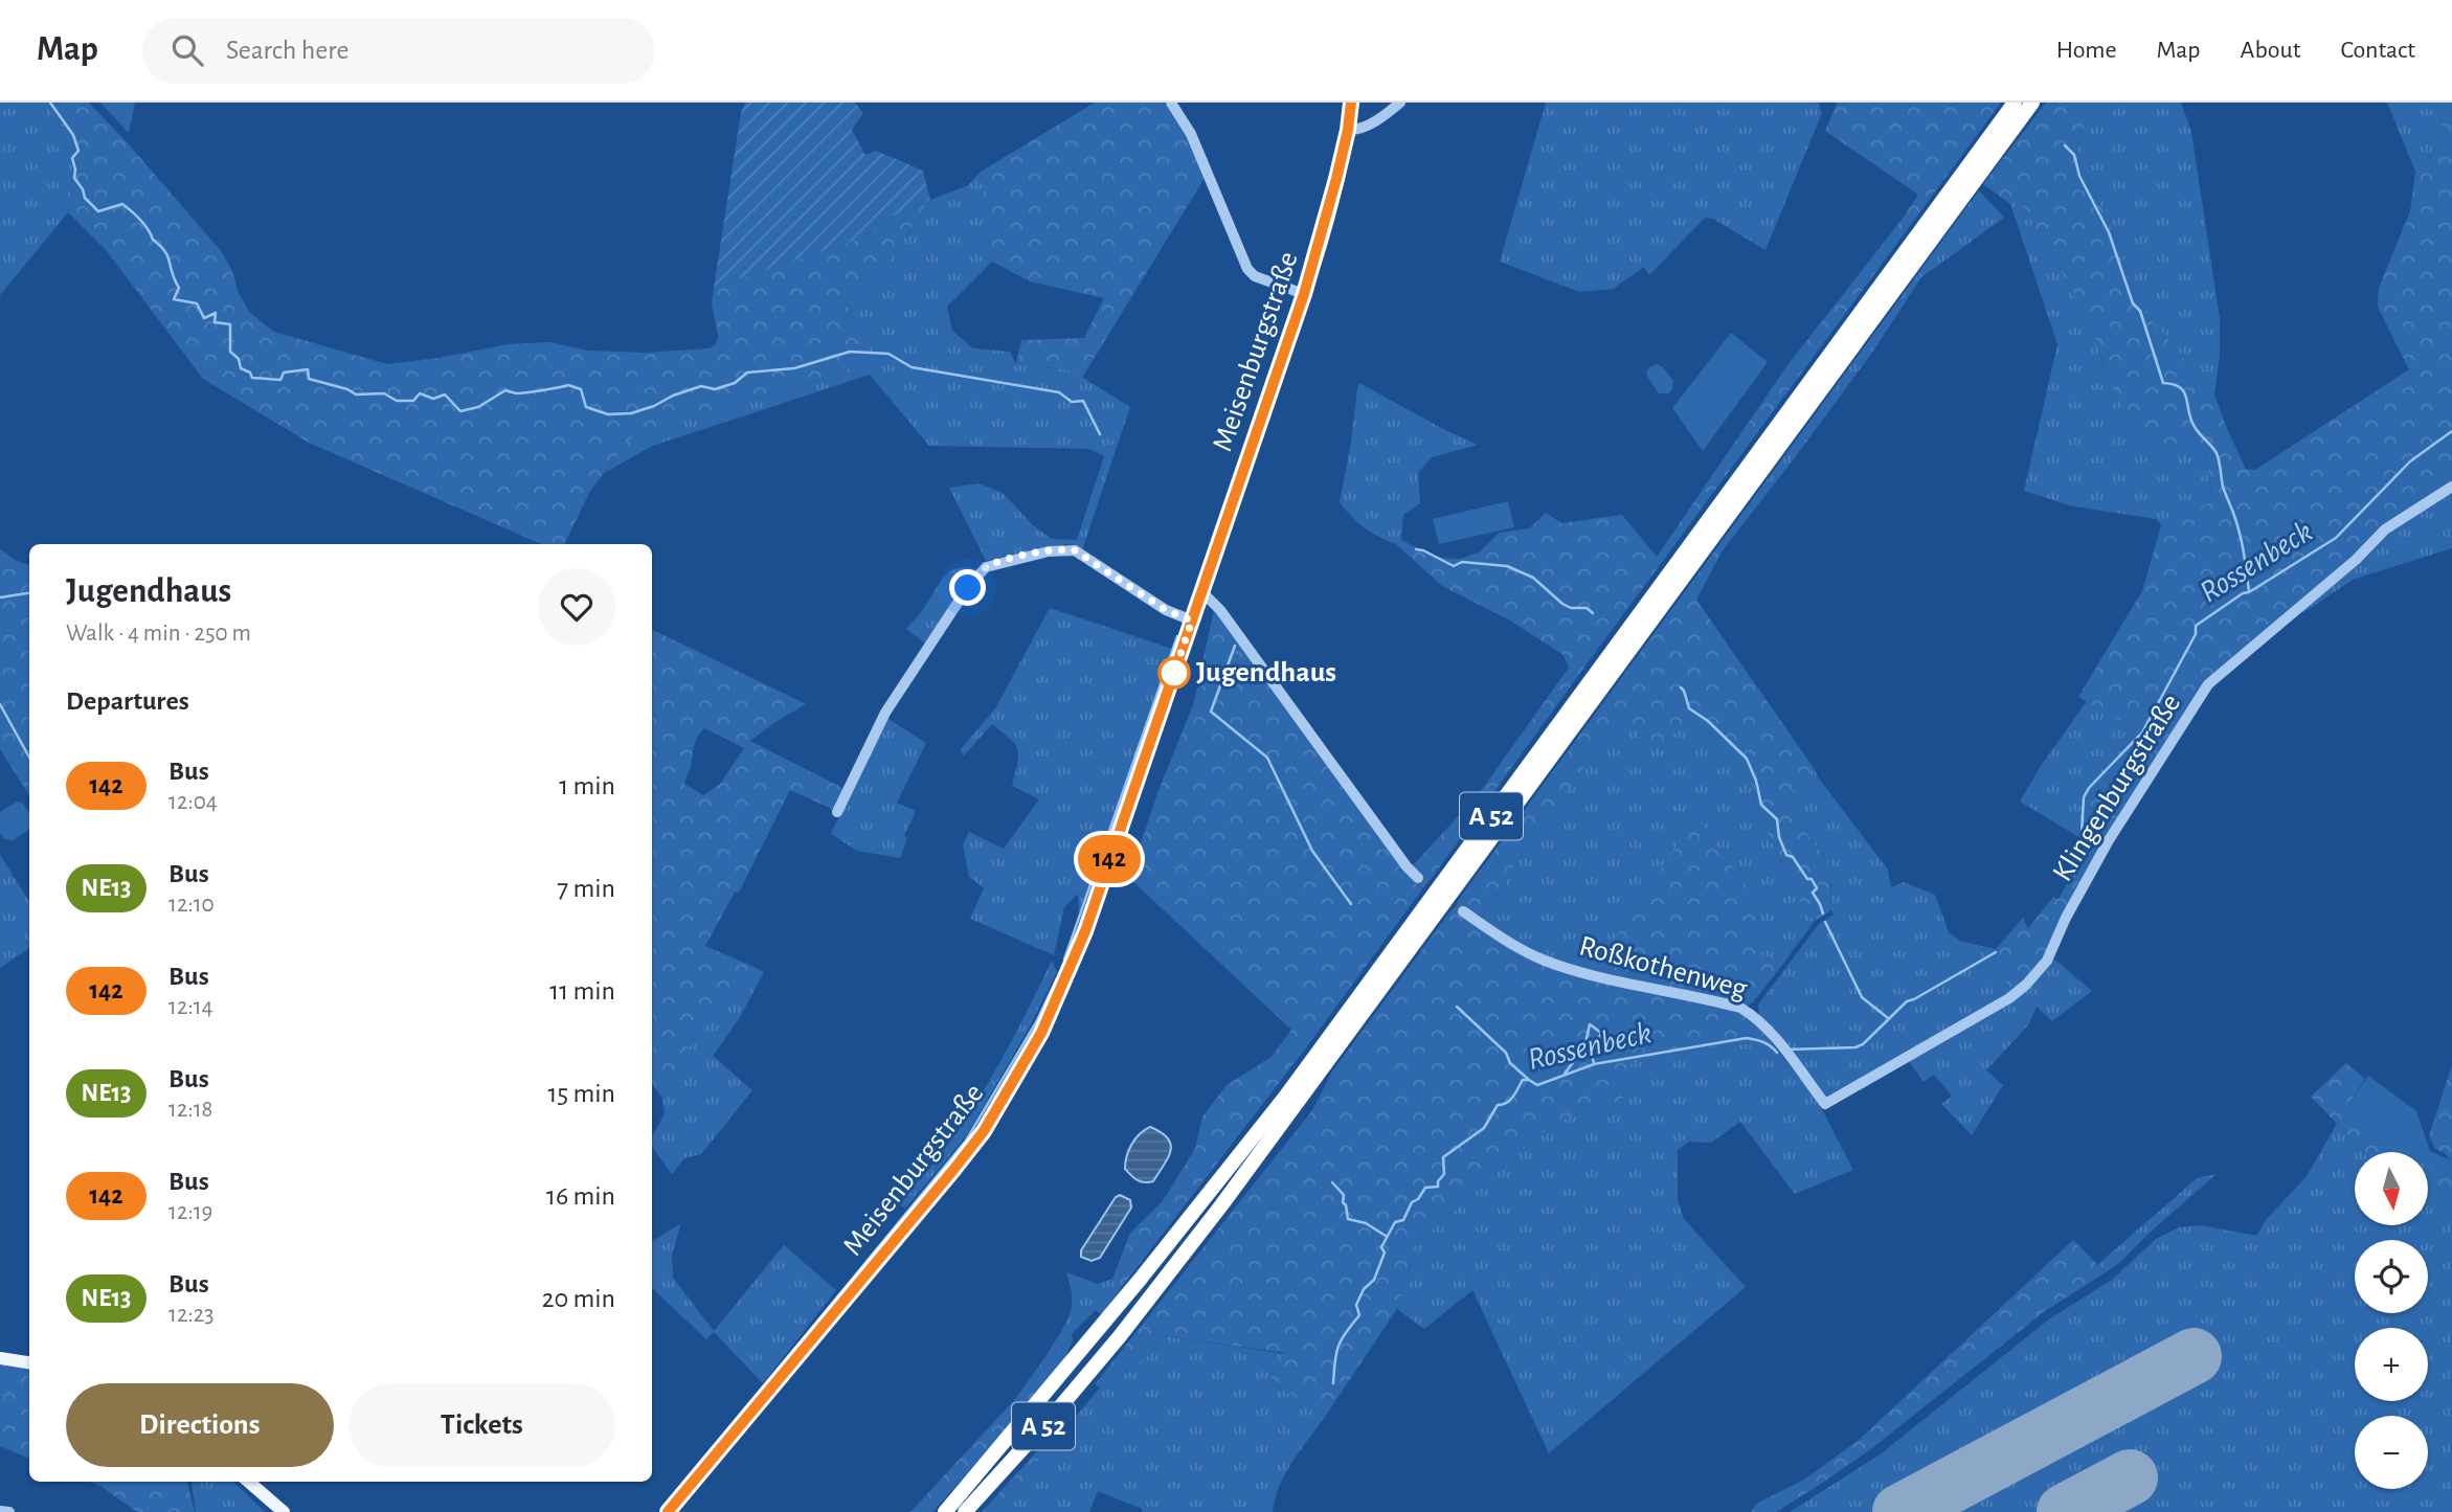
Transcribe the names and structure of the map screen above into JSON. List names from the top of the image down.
{
  "streets": {
    "highway": ["A 52"],
    "main road": ["Meisenburgstraße"],
    "street": ["Klingenburgstraße", "Roßkothenweg"]
  },
  "crossings": [
    ["Klingenburgstraße", "Roßkothenweg"]
  ],
  "water": ["Rossenbeck"],
  "places": ["Jugendhaus"],
  "lines": ["bus line 142"],
  "north": "bottom",
  "page": {
    "header": "Map",
    "search": "Search here",
    "nav": [
      "Home",
      "Map",
      "About",
      "Contact"
    ],
    "on_map": "142",
    "heading": [
      ["Jugendhaus", "Walk · 4 min · 250 m"],
      "Departures"
    ],
    "list": [
      {
        "mark": "142",
        "name": "Bus",
        "note": "12:04",
        "value": "1 min"
      },
      {
        "mark": "NE13",
        "name": "Bus",
        "note": "12:10",
        "value": "7 min"
      },
      {
        "mark": "142",
        "name": "Bus",
        "note": "12:14",
        "value": "11 min"
      },
      {
        "mark": "NE13",
        "name": "Bus",
        "note": "12:18",
        "value": "15 min"
      },
      {
        "mark": "142",
        "name": "Bus",
        "note": "12:19",
        "value": "16 min"
      },
      {
        "mark": "NE13",
        "name": "Bus",
        "note": "12:23",
        "value": "20 min"
      }
    ],
    "map_buttons": ["+", "−"],
    "buttons": ["Directions", "Tickets"]
  }
}
